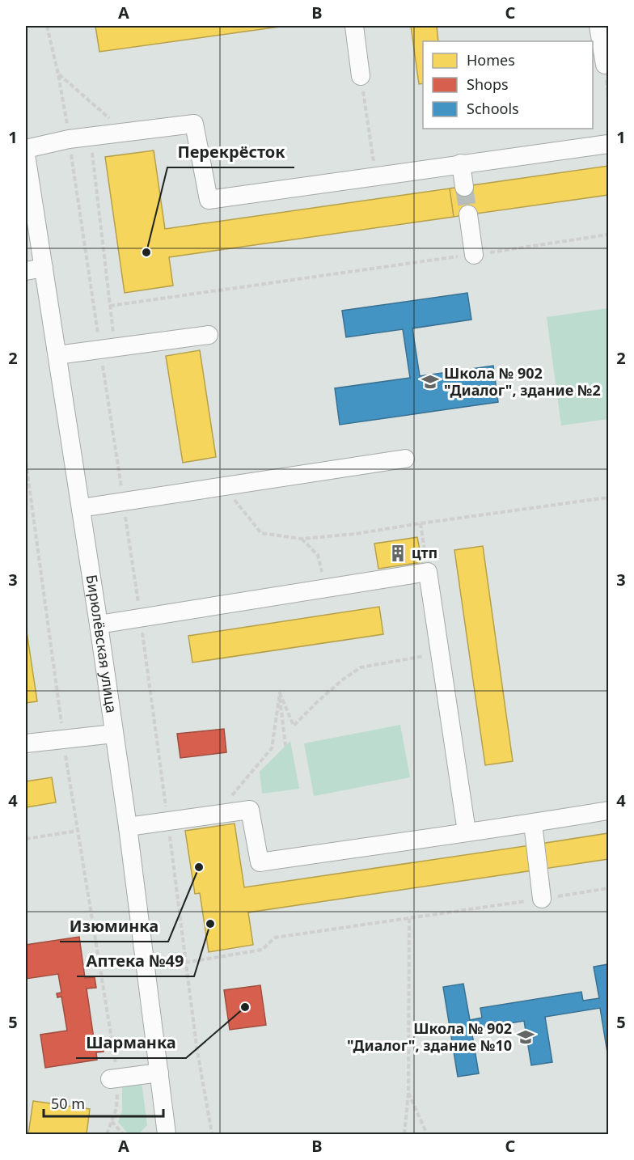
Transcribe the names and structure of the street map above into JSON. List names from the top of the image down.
{
  "streets": {
    "street": ["Бирюлёвская улица"]
  },
  "places": {
    "other": [
      "Перекрёсток",
      "Изюминка",
      "Аптека №49",
      "Шарманка"
    ],
    "school or university": ["Школа № 902 \"Диалог\", здание №2", "Школа № 902 \"Диалог\", здание №10"],
    "building": ["цтп"]
  },
  "legend": ["Homes", "Shops", "Schools"],
  "scale_bar": "50 m",
  "grid": {
    "columns": ["A", "B", "C"],
    "rows": [
      "1",
      "2",
      "3",
      "4",
      "5"
    ]
  }
}
